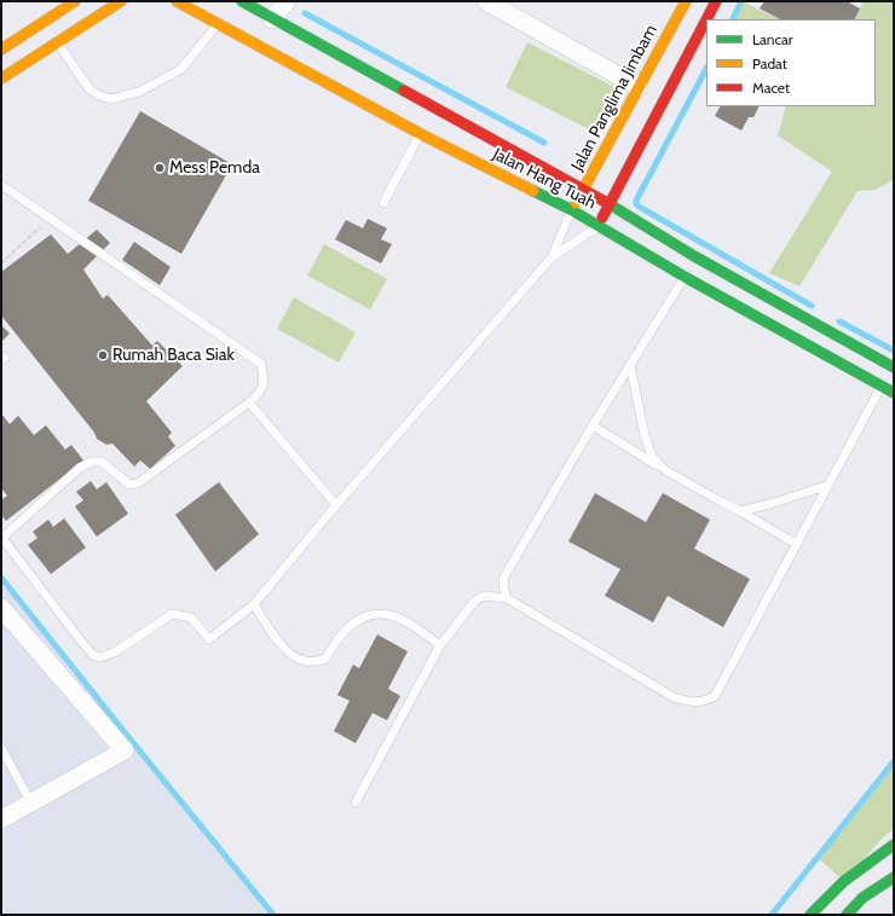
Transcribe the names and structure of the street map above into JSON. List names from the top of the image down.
{
  "streets": {
    "main road": ["Jalan Panglima Jimbam", "Jalan Hang Tuah"]
  },
  "crossings": [
    ["Jalan Panglima Jimbam", "Jalan Hang Tuah"]
  ],
  "places": ["Mess Pemda", "Rumah Baca Siak"],
  "legend": ["Lancar", "Padat", "Macet"]
}
